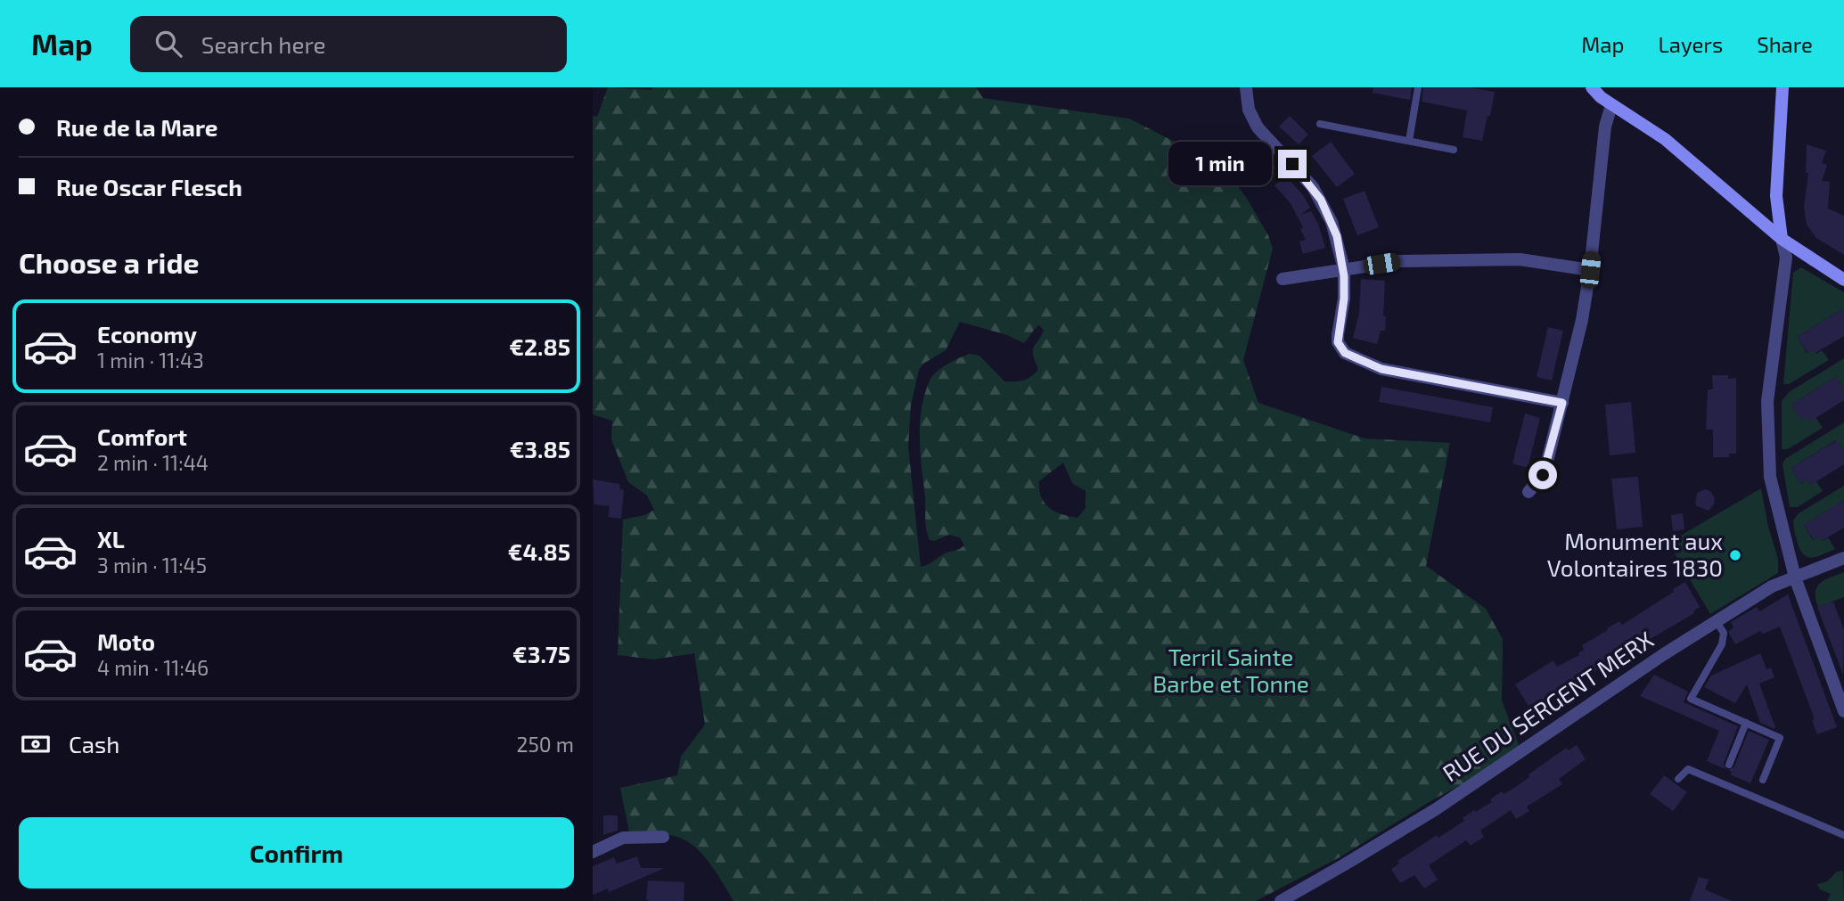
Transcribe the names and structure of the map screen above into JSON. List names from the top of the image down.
{
  "streets": {
    "street": ["RUE DU SERGENT MERX"]
  },
  "parks": ["Terril Sainte Barbe et Tonne"],
  "places": ["Monument aux Volontaires 1830"],
  "page": {
    "header": "Map",
    "search": "Search here",
    "nav": ["Map", "Layers", "Share"],
    "banner": ["Rue de la Mare", "Rue Oscar Flesch"],
    "bubble": "1 min",
    "heading": "Choose a ride",
    "list": [
      {
        "name": "Economy",
        "note": "1 min · 11:43",
        "value": "€2.85"
      },
      {
        "name": "Comfort",
        "note": "2 min · 11:44",
        "value": "€3.85"
      },
      {
        "name": "XL",
        "note": "3 min · 11:45",
        "value": "€4.85"
      },
      {
        "name": "Moto",
        "note": "4 min · 11:46",
        "value": "€3.75"
      }
    ],
    "pay": ["Cash", "250 m"],
    "buttons": "Confirm"
  }
}
